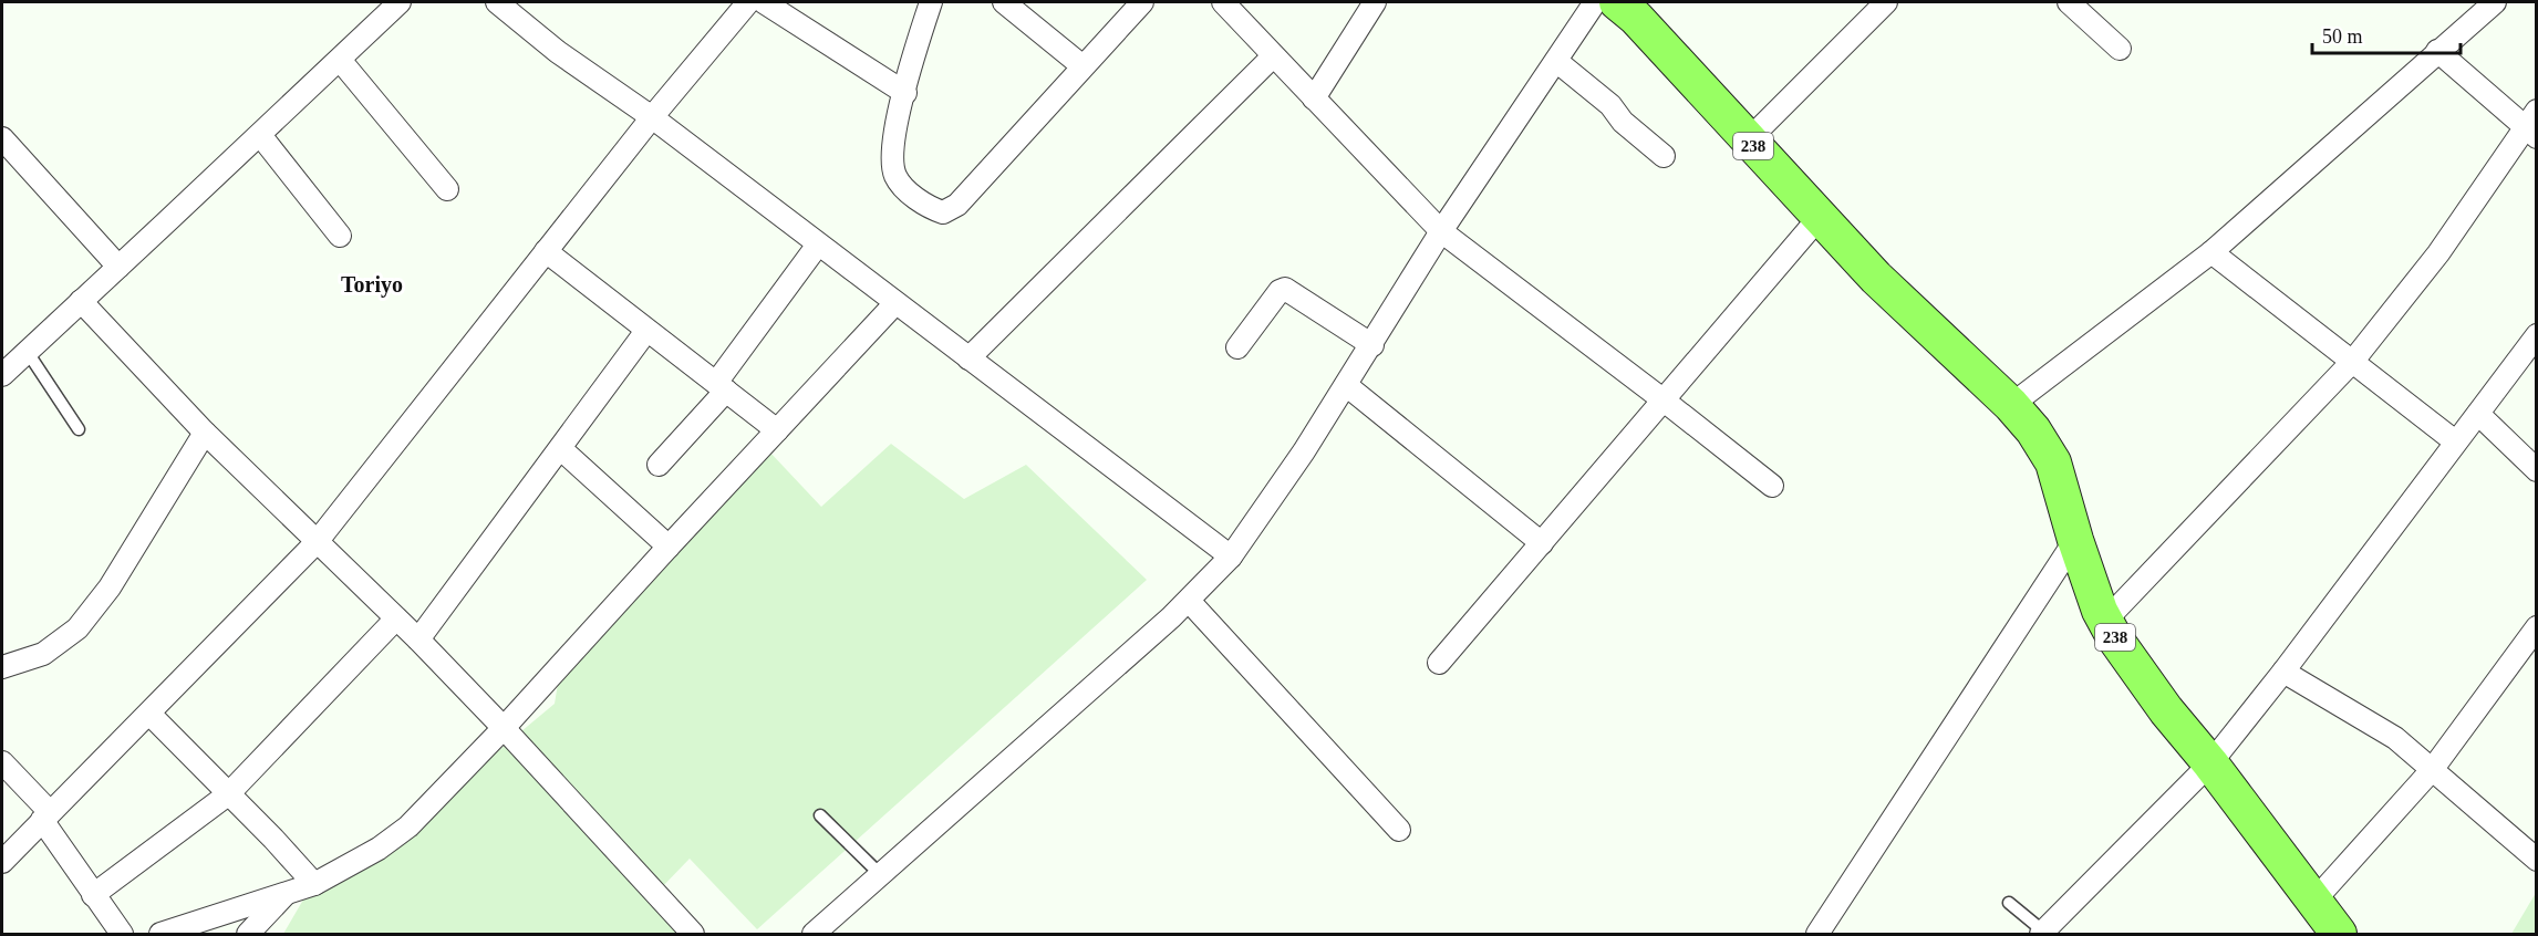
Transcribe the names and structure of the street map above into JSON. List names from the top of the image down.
{
  "streets": {
    "main road": ["238"]
  },
  "districts": ["Toriyo"],
  "scale_bar": "50 m"
}
